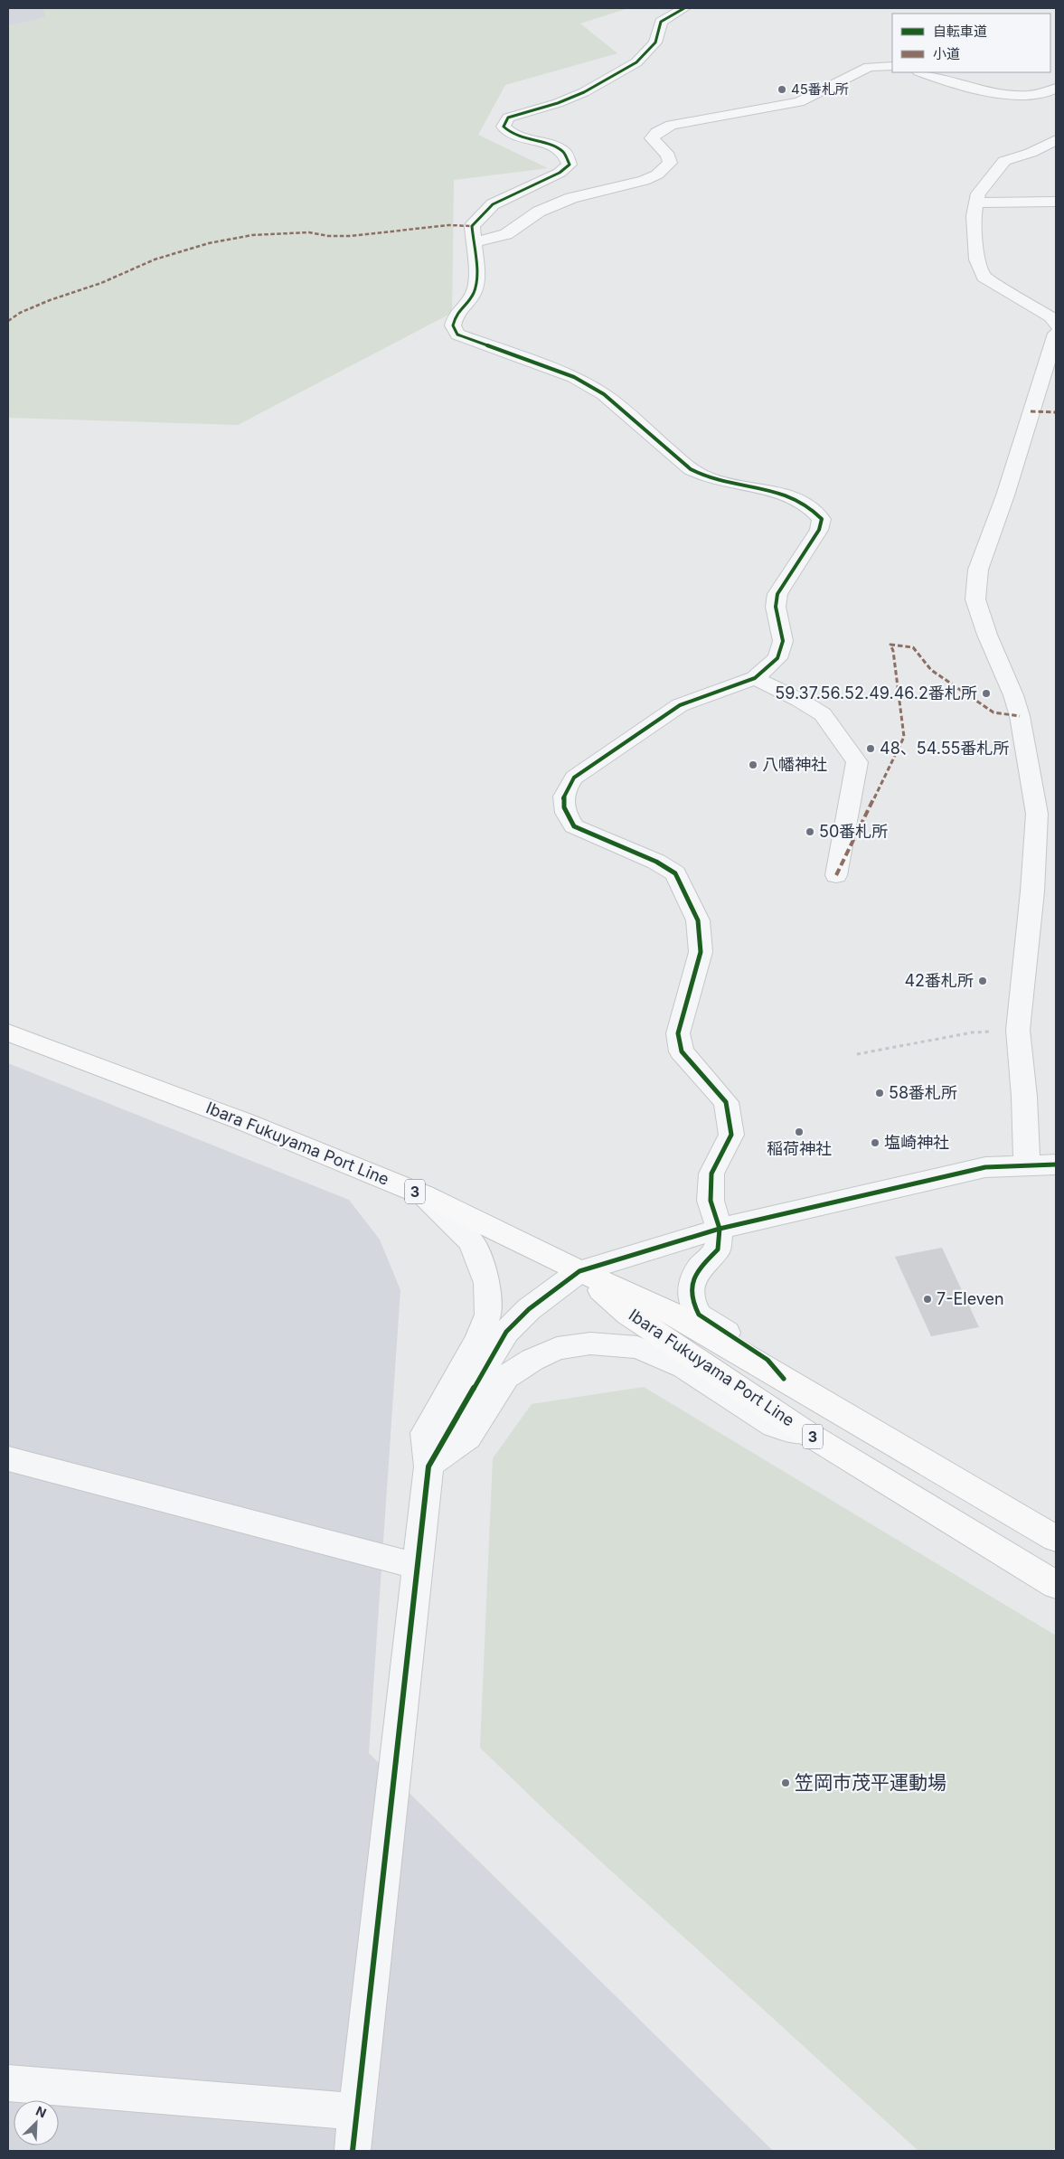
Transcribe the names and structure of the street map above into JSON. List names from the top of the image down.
{
  "streets": {
    "main road": ["Ibara Fukuyama Port Line", "3"]
  },
  "places": [
    "45番札所",
    "59.37.56.52.49.46.2番札所",
    "48、54.55番札所",
    "八幡神社",
    "50番札所",
    "42番札所",
    "58番札所",
    "稲荷神社",
    "塩崎神社",
    "7-Eleven",
    "笠岡市茂平運動場"
  ],
  "legend": ["自転車道", "小道"],
  "north": "top right"
}
